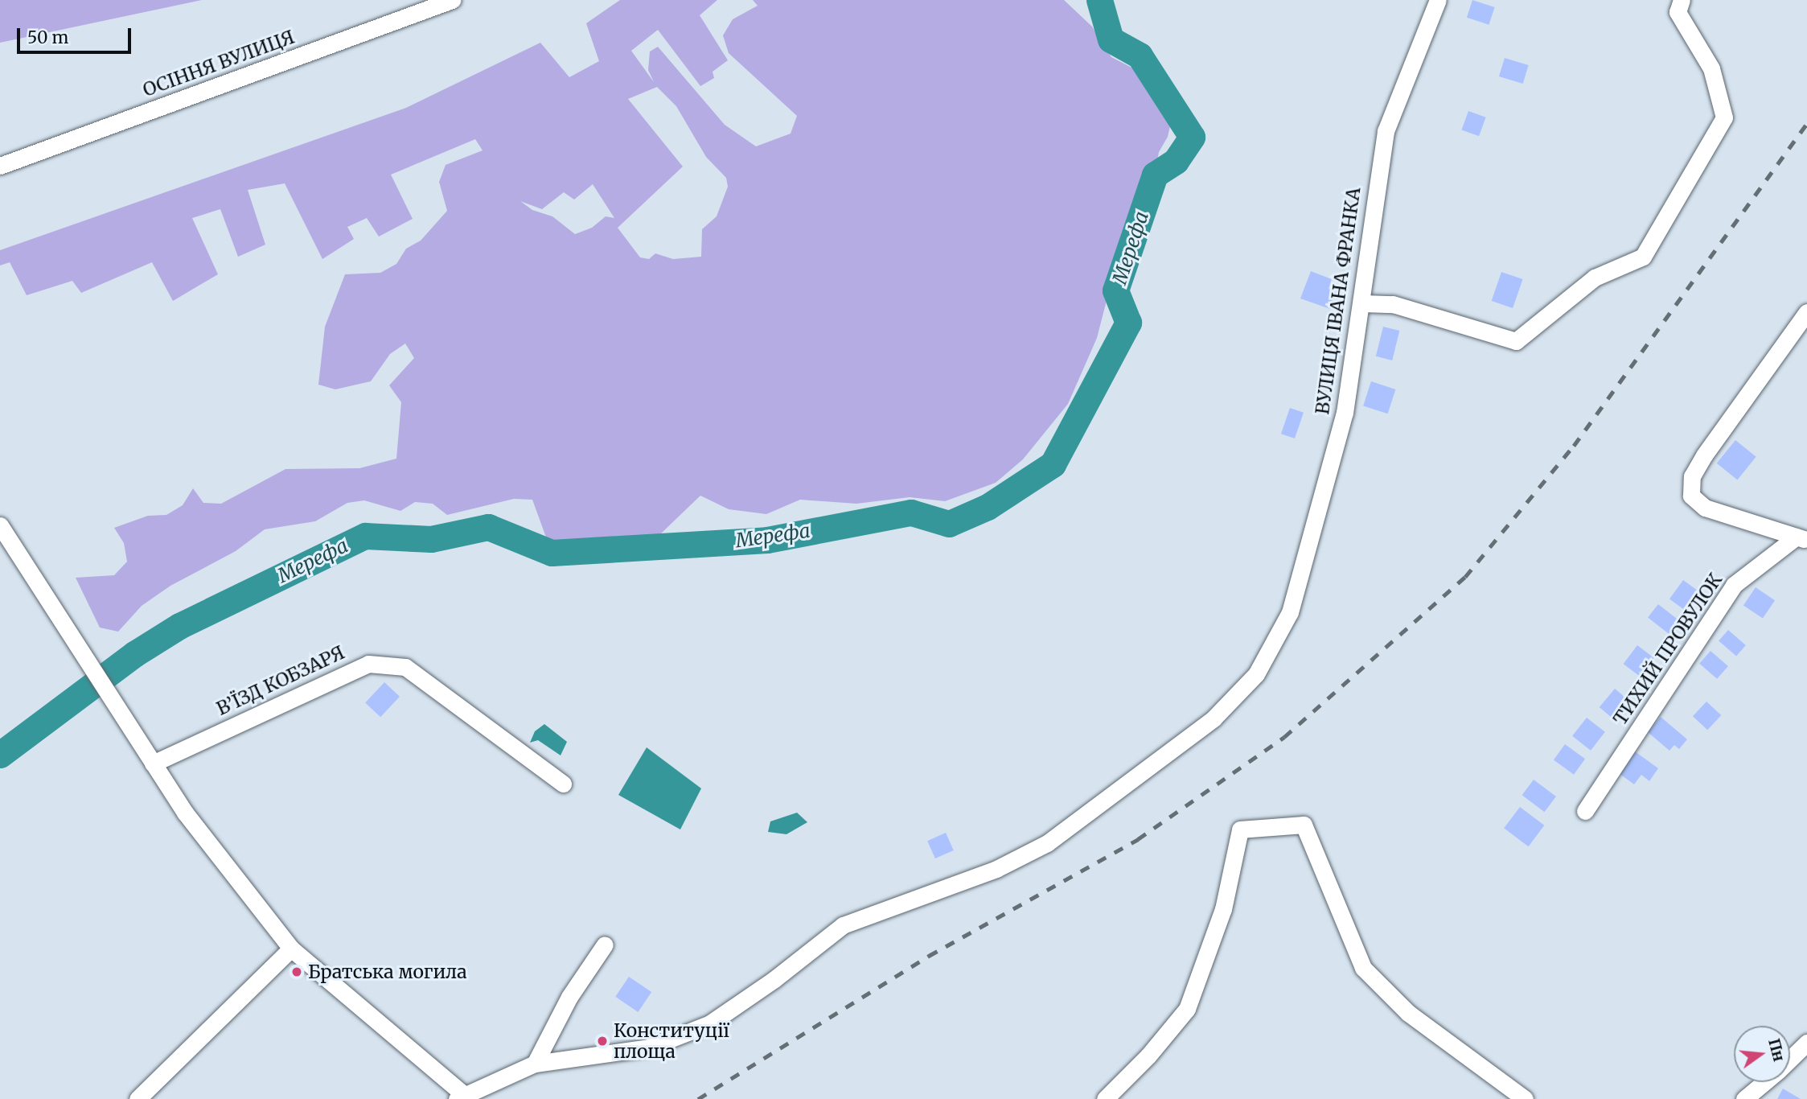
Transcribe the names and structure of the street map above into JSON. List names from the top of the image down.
{
  "streets": {
    "street": [
      "ОСІННЯ ВУЛИЦЯ",
      "ВУЛИЦЯ ІВАНА ФРАНКА",
      "ТИХИЙ ПРОВУЛОК",
      "В’ЇЗД КОБЗАРЯ"
    ]
  },
  "water": ["Мерефа"],
  "places": ["Братська могила", "Конституції площа"],
  "scale_bar": "50 m",
  "north": "right"
}
